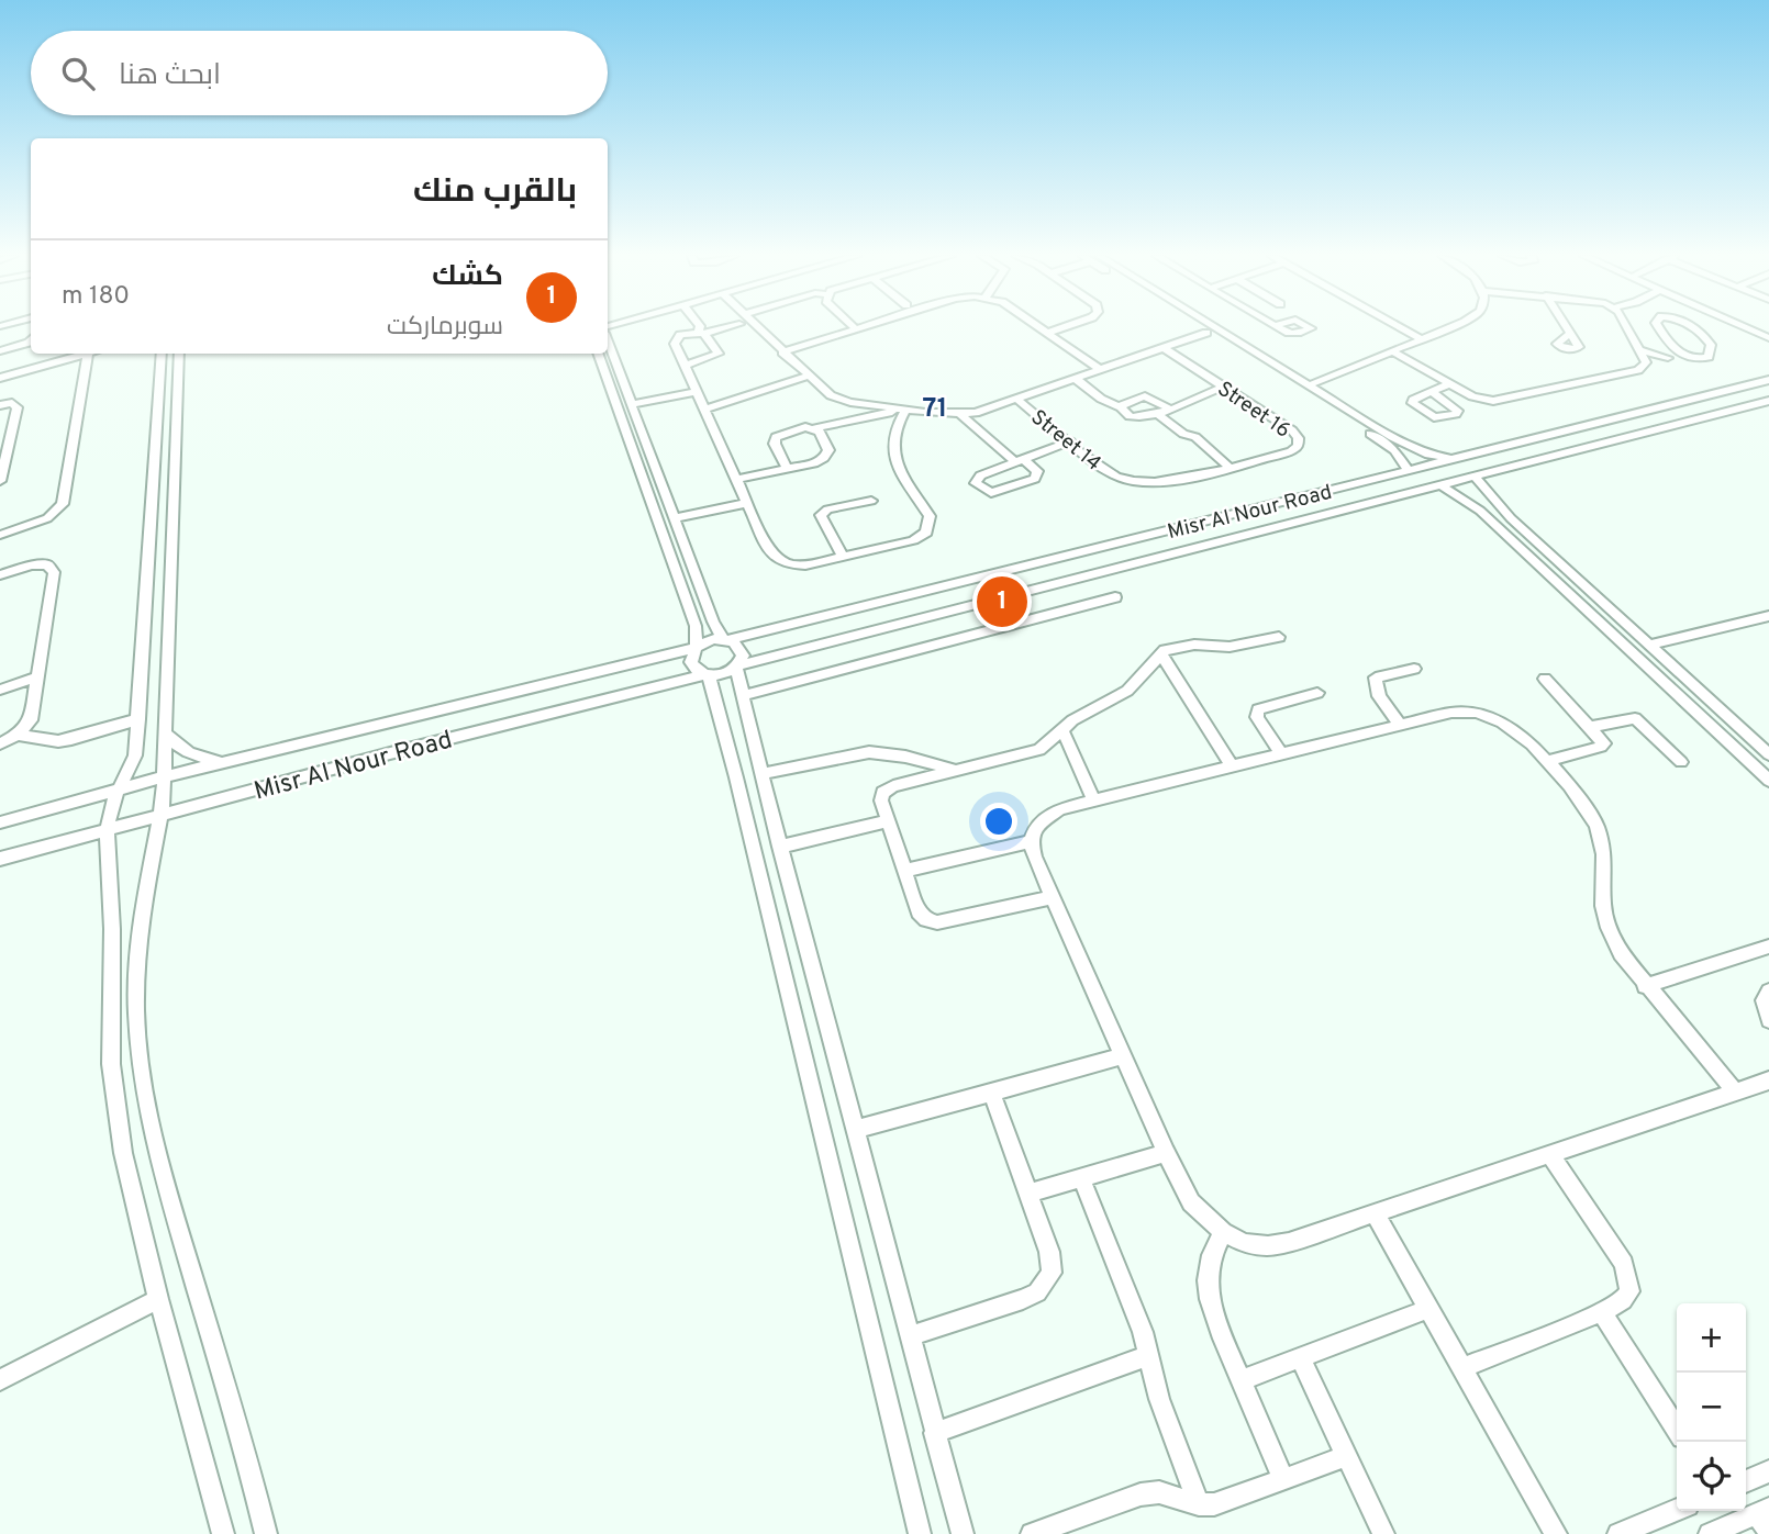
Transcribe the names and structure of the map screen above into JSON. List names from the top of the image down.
{
  "streets": {
    "street": ["Street 16", "Street 14", "Misr Al Nour Road"]
  },
  "crossings": [
    ["Street 16", "Street 14"]
  ],
  "districts": ["71"],
  "page": {
    "search": "ابحث هنا",
    "heading": "بالقرب منك",
    "list": [
      {
        "mark": "1",
        "name": "كشك",
        "note": "سوبرماركت",
        "value": "180 m"
      }
    ],
    "pins": "1",
    "map_buttons": ["+", "−"]
  }
}
